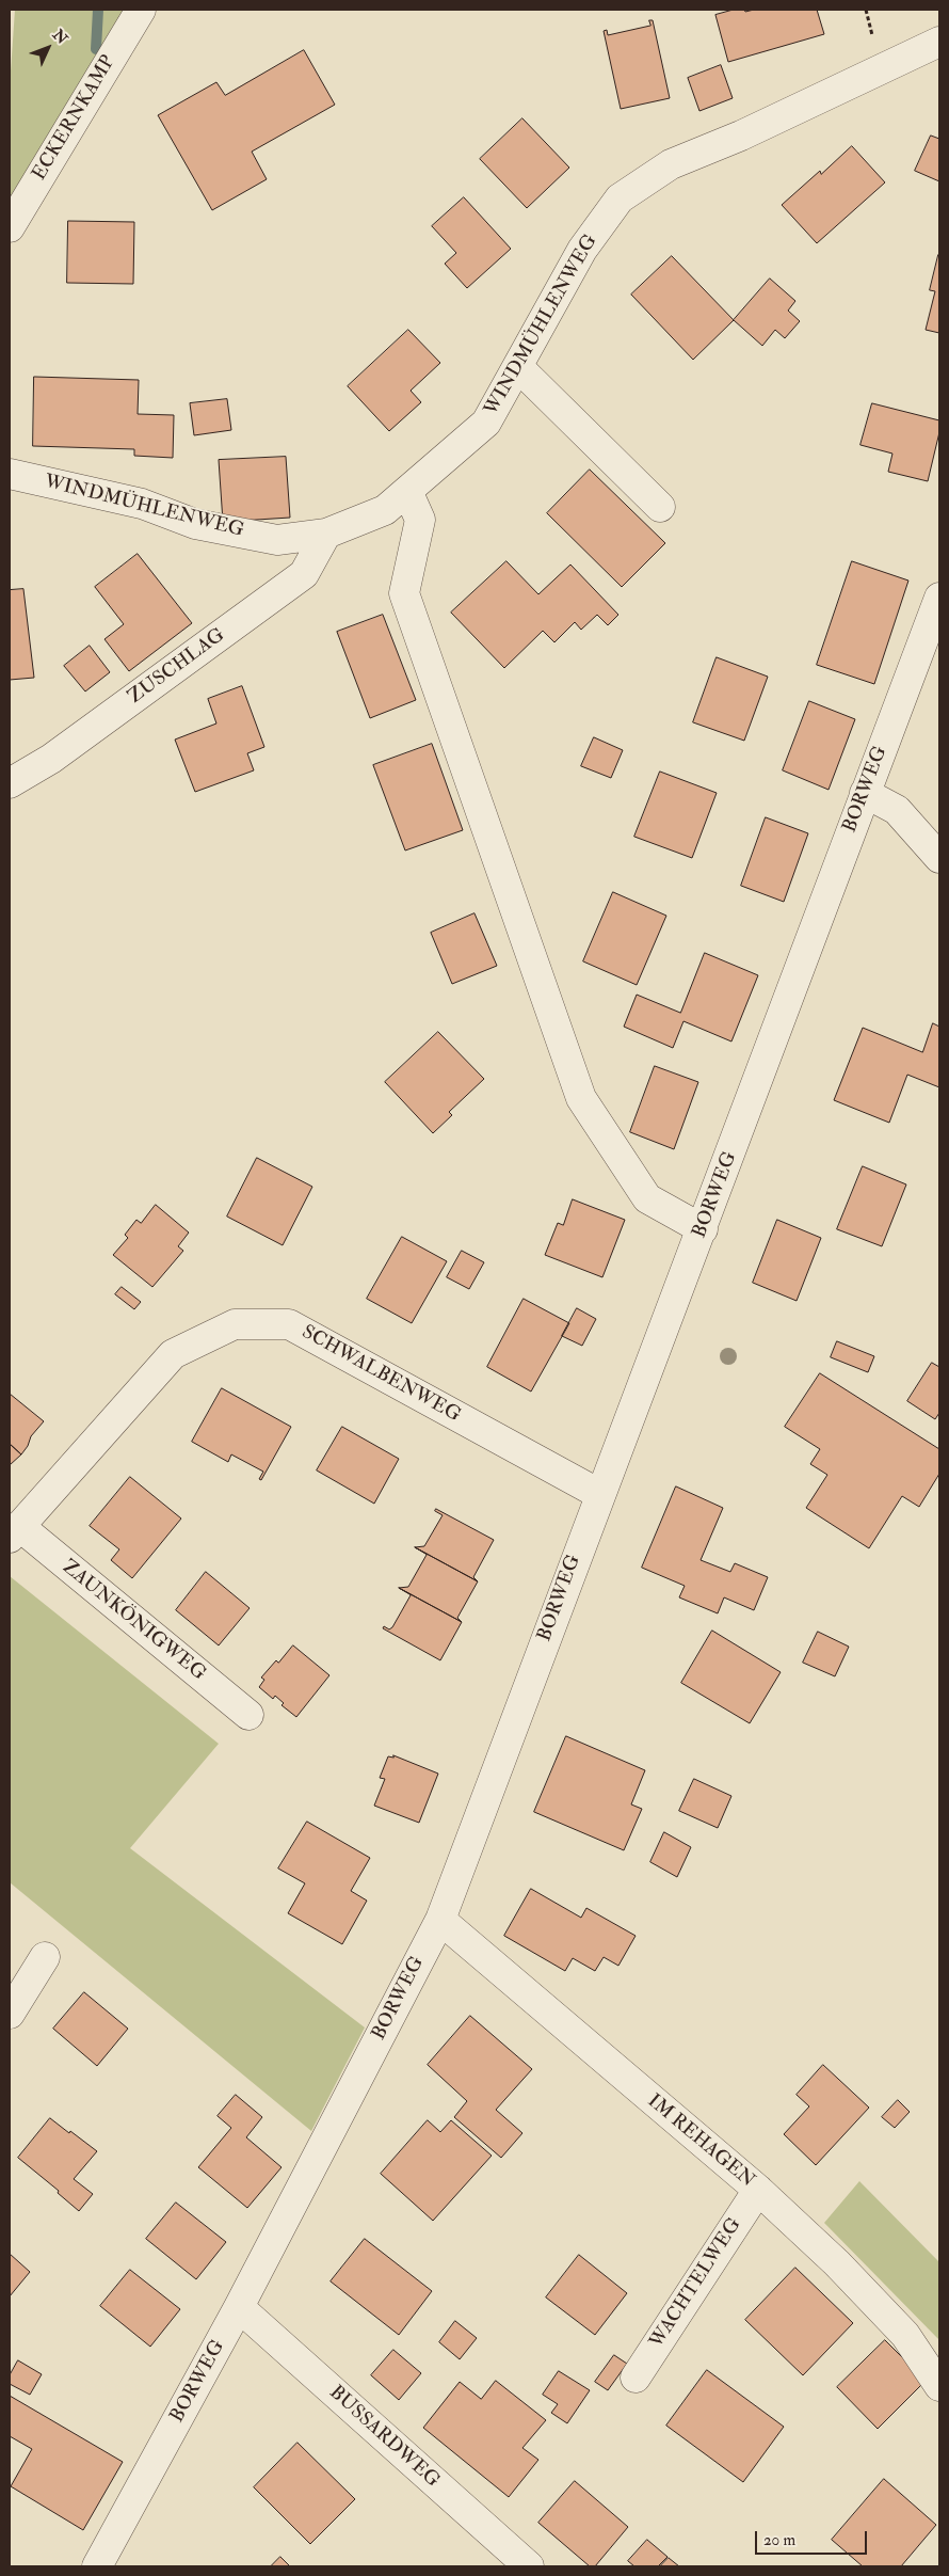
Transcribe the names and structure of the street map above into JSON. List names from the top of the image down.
{
  "streets": {
    "street": [
      "ECKERNKAMP",
      "WINDMÜHLENWEG",
      "ZUSCHLAG",
      "BORWEG",
      "SCHWALBENWEG",
      "ZAUNKÖNIGWEG",
      "IM REHAGEN",
      "WACHTELWEG",
      "BUSSARDWEG"
    ]
  },
  "crossings": [
    ["WINDMÜHLENWEG", "ZUSCHLAG"],
    ["BORWEG", "SCHWALBENWEG"],
    ["BORWEG", "IM REHAGEN"],
    ["BORWEG", "BUSSARDWEG"],
    ["SCHWALBENWEG", "ZAUNKÖNIGWEG"],
    ["IM REHAGEN", "WACHTELWEG"]
  ],
  "scale_bar": "20 m",
  "north": "top right"
}
